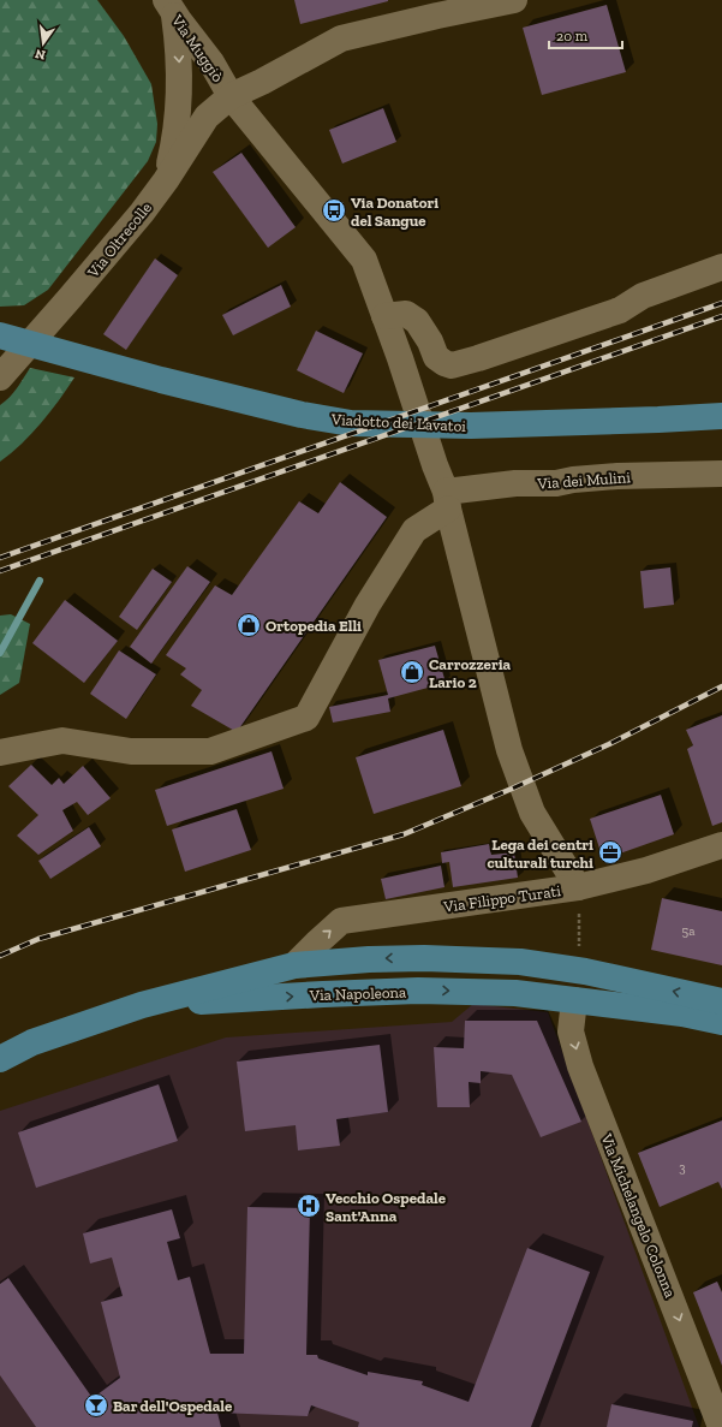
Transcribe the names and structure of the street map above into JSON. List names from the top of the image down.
{
  "streets": {
    "main road": ["Viadotto dei Lavatoi", "Via Napoleona"],
    "street": [
      "Via Muggiò",
      "Via Oltrecolle",
      "Via dei Mulini",
      "Via Filippo Turati",
      "Via Michelangelo Colonna"
    ]
  },
  "crossings": [
    ["Via Muggiò", "Via Oltrecolle"],
    ["Via Filippo Turati", "Via Napoleona"],
    ["Via Napoleona", "Via Michelangelo Colonna"]
  ],
  "one_way": ["Via Filippo Turati", "Via Michelangelo Colonna"],
  "places": {
    "bus stop": ["Via Donatori del Sangue"],
    "shop": ["Ortopedia Elli", "Carrozzeria Lario 2"],
    "office": ["Lega dei centri culturali turchi"],
    "hospital": ["Vecchio Ospedale Sant'Anna"],
    "bar": ["Bar dell'Ospedale"]
  },
  "house_numbers": ["5a", "3"],
  "scale_bar": "20 m",
  "north": "bottom"
}
